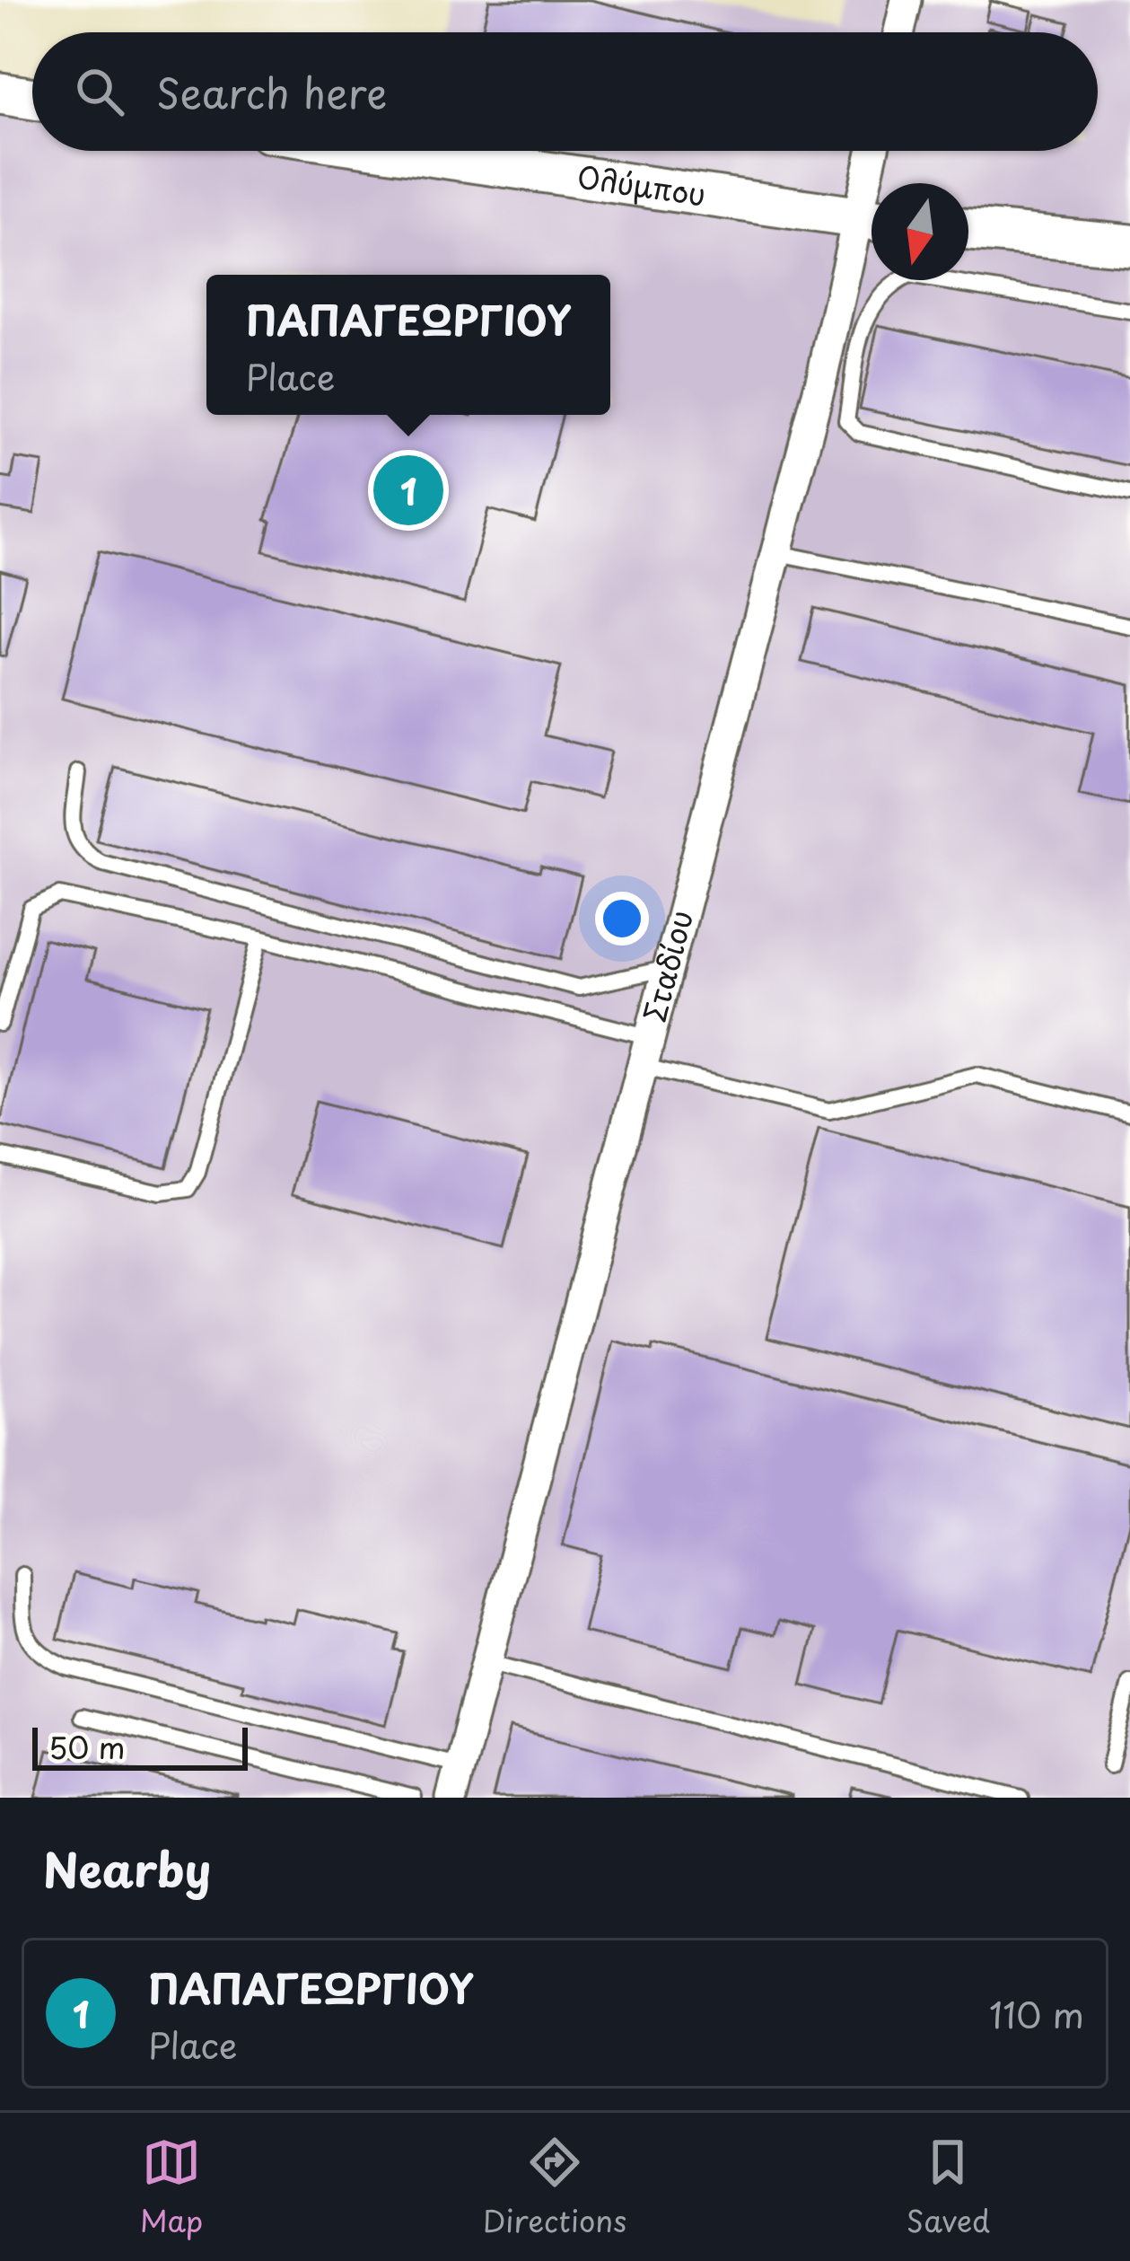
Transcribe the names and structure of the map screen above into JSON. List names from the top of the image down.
{
  "streets": {
    "street": ["Ολύμπου", "Σταδίου"]
  },
  "scale_bar": "50 m",
  "north": "bottom",
  "page": {
    "search": "Search here",
    "popup": ["ΠΑΠΑΓΕΩΡΓΙΟΥ", "Place"],
    "pins": "1",
    "scale": "50 m",
    "heading": "Nearby",
    "list": [
      {
        "mark": "1",
        "name": "ΠΑΠΑΓΕΩΡΓΙΟΥ",
        "note": "Place",
        "value": "110 m"
      }
    ],
    "nav": ["Map", "Directions", "Saved"]
  }
}
